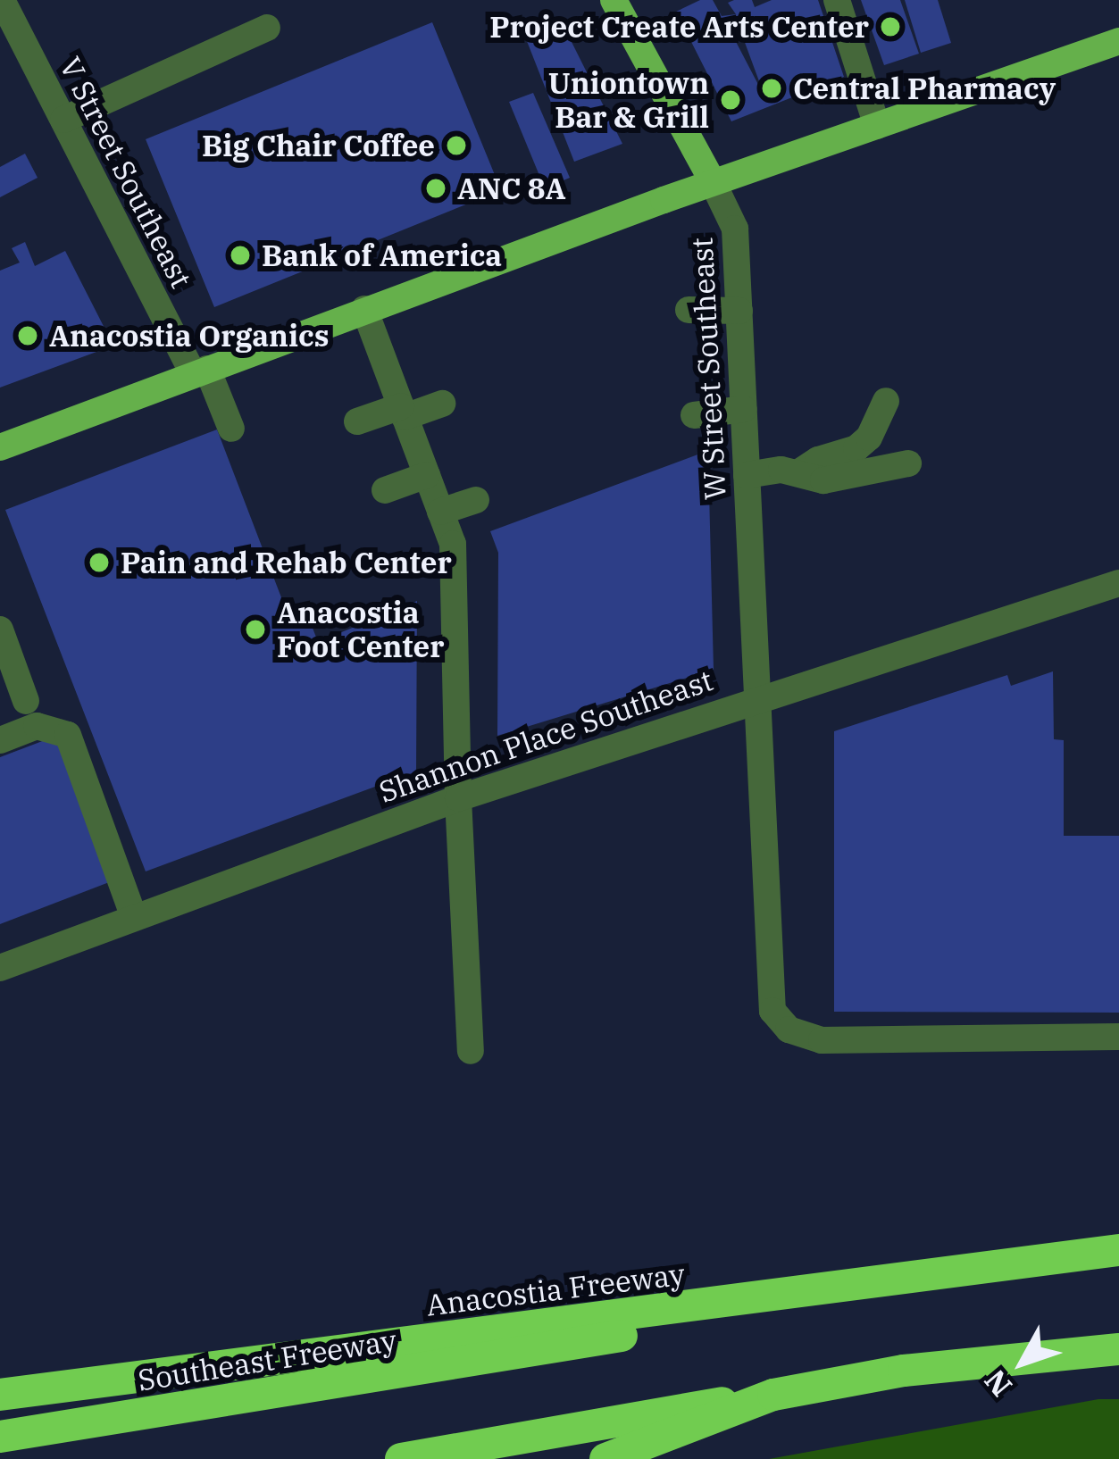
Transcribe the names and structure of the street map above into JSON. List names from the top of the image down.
{
  "streets": {
    "highway": ["Anacostia Freeway", "Southeast Freeway"],
    "main road": ["W Street Southeast"],
    "street": ["V Street Southeast", "Shannon Place Southeast"]
  },
  "crossings": [
    ["W Street Southeast", "Shannon Place Southeast"],
    ["Anacostia Freeway", "Southeast Freeway"]
  ],
  "places": [
    "Project Create Arts Center",
    "Central Pharmacy",
    "Uniontown Bar & Grill",
    "Big Chair Coffee",
    "ANC 8A",
    "Bank of America",
    "Anacostia Organics",
    "Pain and Rehab Center",
    "Anacostia Foot Center"
  ],
  "north": "bottom left"
}
